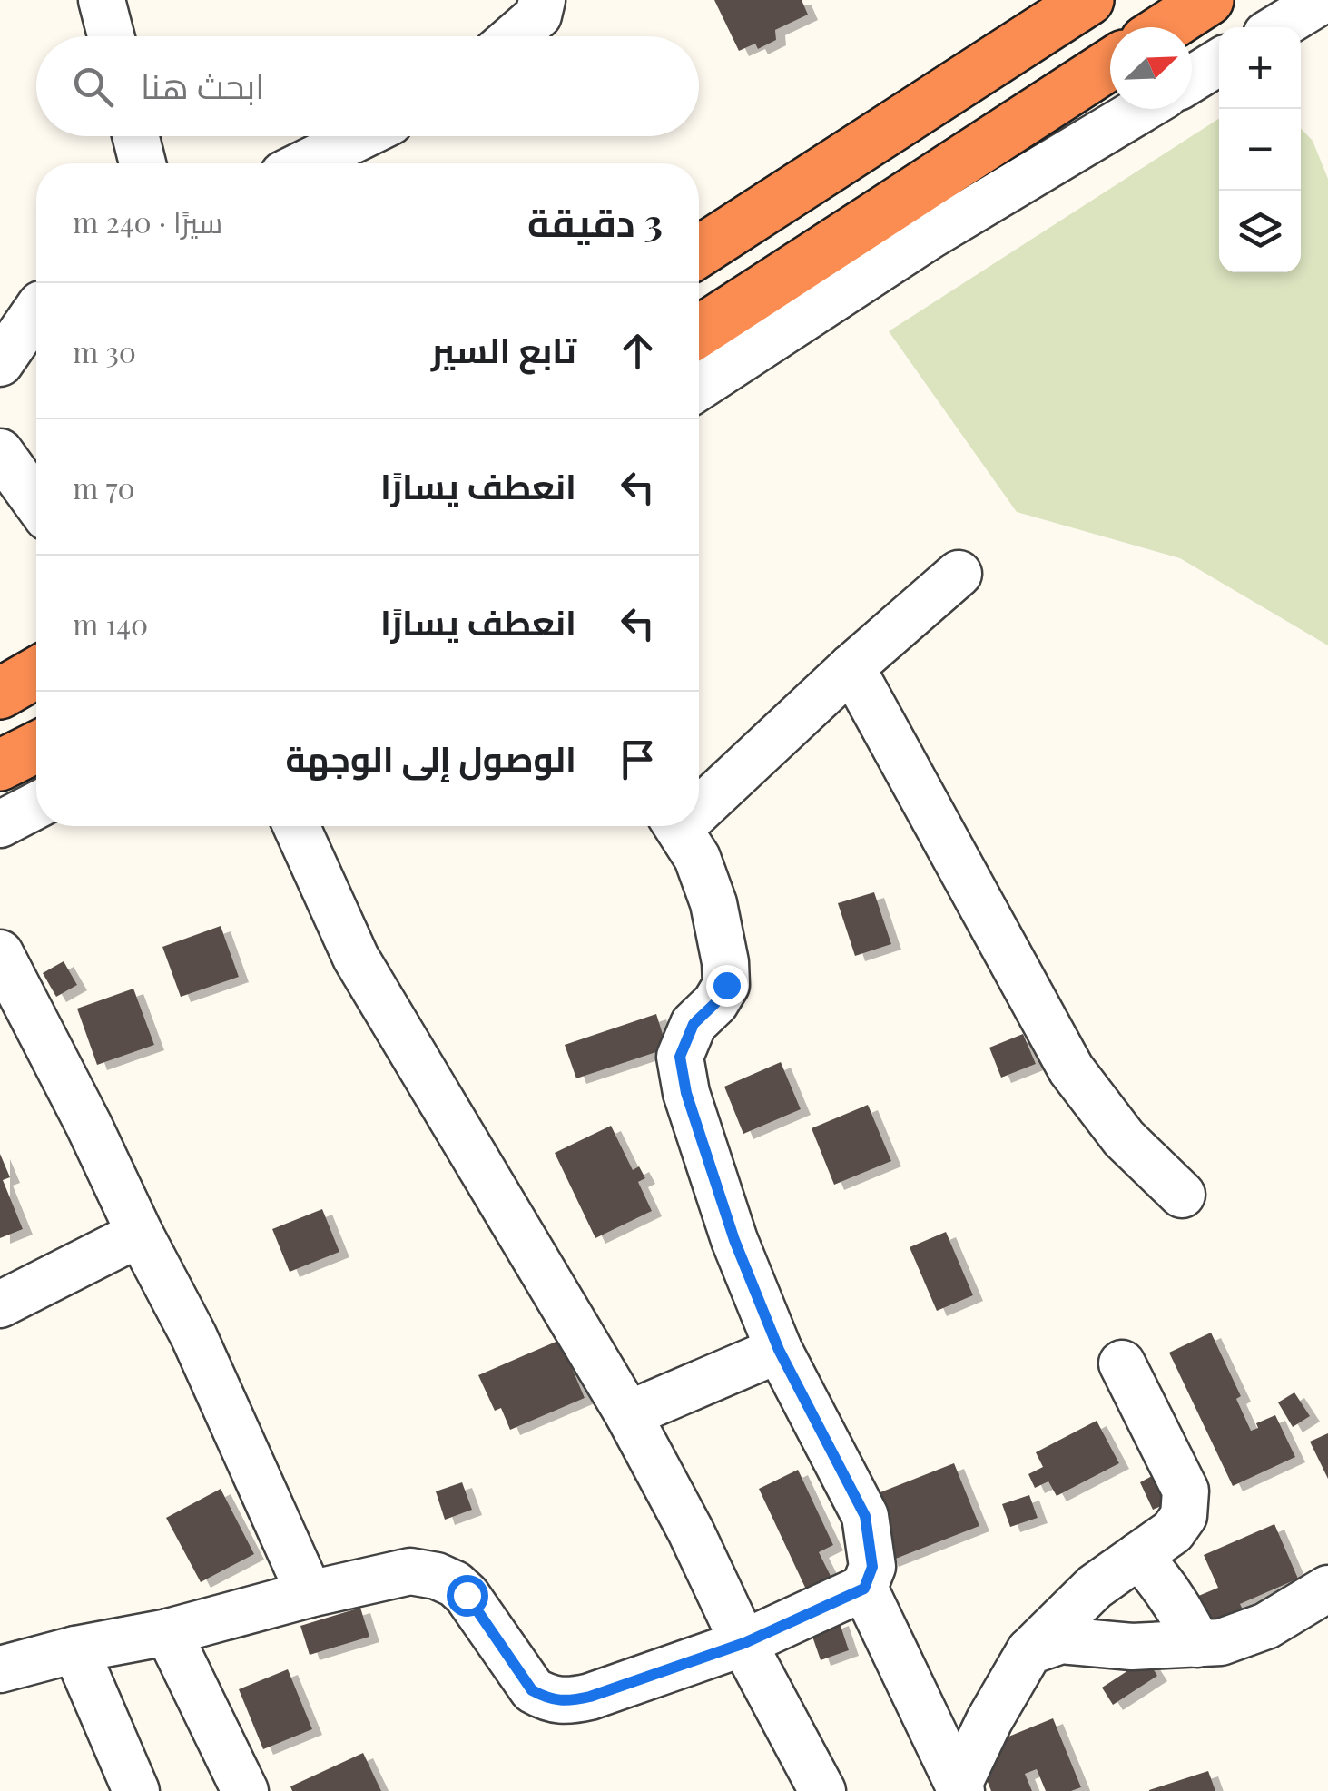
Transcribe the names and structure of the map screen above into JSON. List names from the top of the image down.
{
  "north": "top right",
  "page": {
    "map_buttons": ["+", "−"],
    "search": "ابحث هنا",
    "heading": ["3 دقيقة", "سيرًا · 240 m"],
    "list": [
      ["تابع السير", "30 m"],
      ["انعطف يسارًا", "70 m"],
      ["انعطف يسارًا", "140 m"],
      "الوصول إلى الوجهة"
    ]
  }
}
